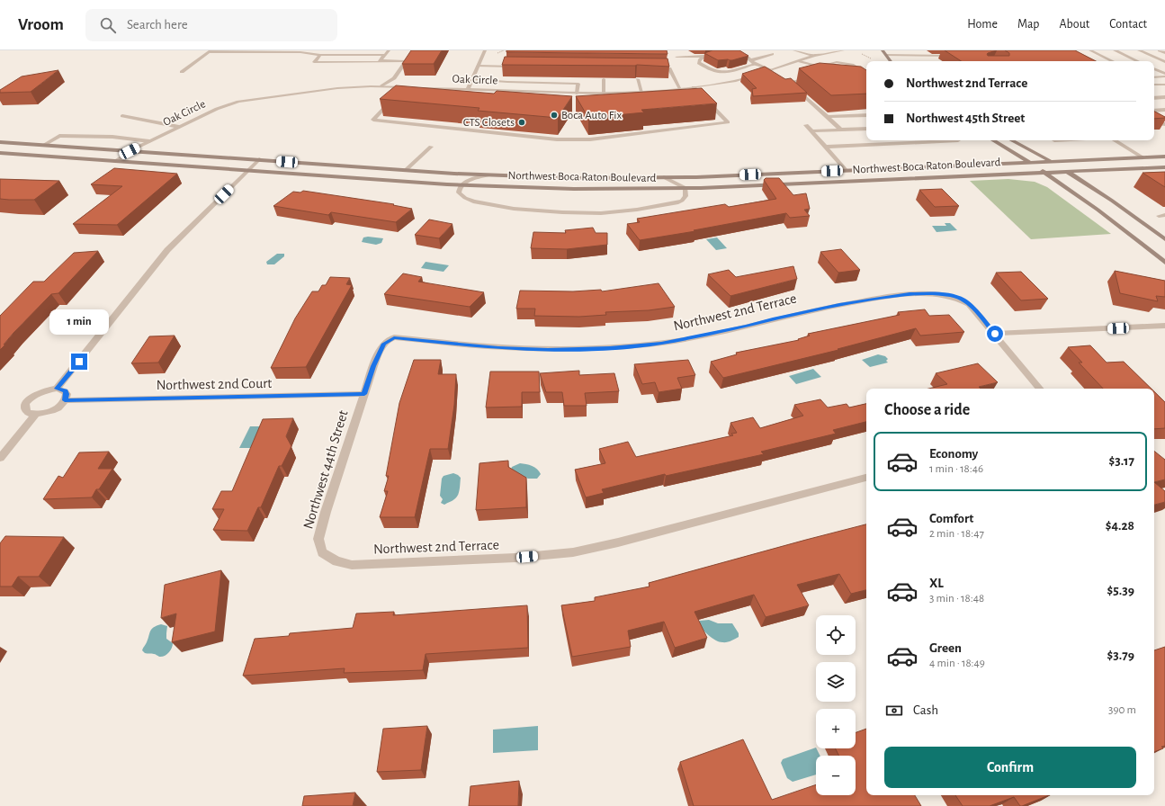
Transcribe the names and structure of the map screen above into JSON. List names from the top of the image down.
{
  "streets": {
    "street": [
      "Oak Circle",
      "Northwest Boca Raton Boulevard",
      "Northwest 2nd Terrace",
      "Northwest 2nd Court",
      "Northwest 44th Street"
    ]
  },
  "crossings": [
    ["Oak Circle", "Northwest Boca Raton Boulevard"],
    ["Northwest 2nd Terrace", "Northwest 44th Street"],
    ["Northwest 2nd Court", "Northwest 44th Street"]
  ],
  "places": ["Boca Auto Fix", "CTS Closets"],
  "page": {
    "header": "Vroom",
    "search": "Search here",
    "nav": [
      "Home",
      "Map",
      "About",
      "Contact"
    ],
    "banner": ["Northwest 2nd Terrace", "Northwest 45th Street"],
    "bubble": "1 min",
    "heading": "Choose a ride",
    "list": [
      {
        "name": "Economy",
        "note": "1 min · 18:46",
        "value": "$3.17"
      },
      {
        "name": "Comfort",
        "note": "2 min · 18:47",
        "value": "$4.28"
      },
      {
        "name": "XL",
        "note": "3 min · 18:48",
        "value": "$5.39"
      },
      {
        "name": "Green",
        "note": "4 min · 18:49",
        "value": "$3.79"
      }
    ],
    "map_buttons": ["+", "−"],
    "pay": ["Cash", "390 m"],
    "buttons": "Confirm"
  }
}
